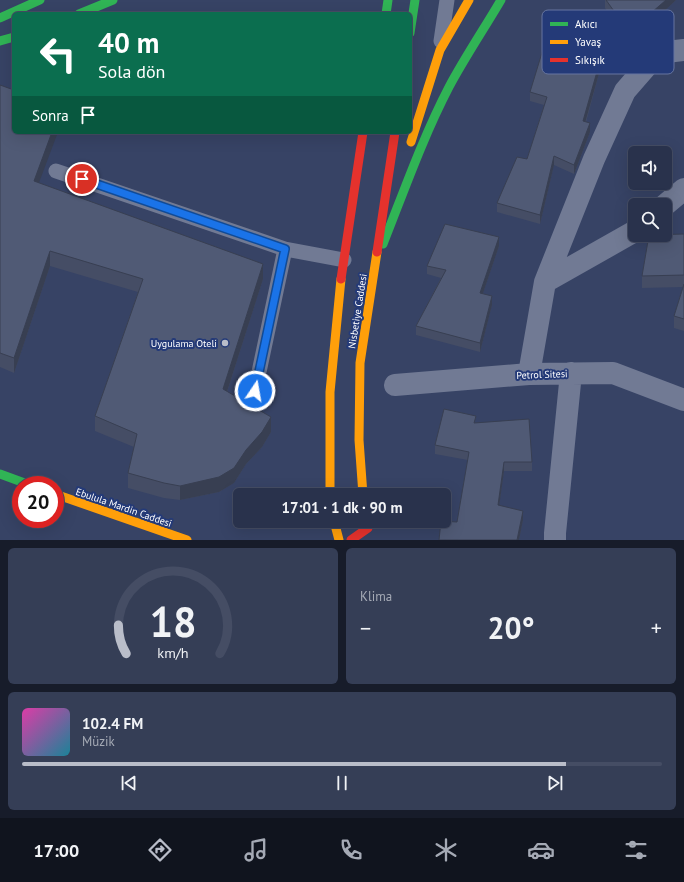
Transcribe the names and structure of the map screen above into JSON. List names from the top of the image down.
{
  "streets": {
    "main road": ["Nisbetiye Caddesi", "Ebulula Mardin Caddesi"],
    "street": ["Petrol Sitesi"]
  },
  "places": ["Uygulama Oteli"],
  "legend": ["Akıcı", "Yavaş", "Sıkışık"],
  "page": {
    "turn": ["40 m", "Sola dön"],
    "then": "Sonra",
    "limit": "20",
    "trip": "17:01 · 1 dk · 90 m",
    "tile": "Klima",
    "heat": ["−", "20°", "+"],
    "song": ["102.4 FM", "Müzik"],
    "tabs": "17:00",
    "gauge": ["18", "km/h"]
  }
}
